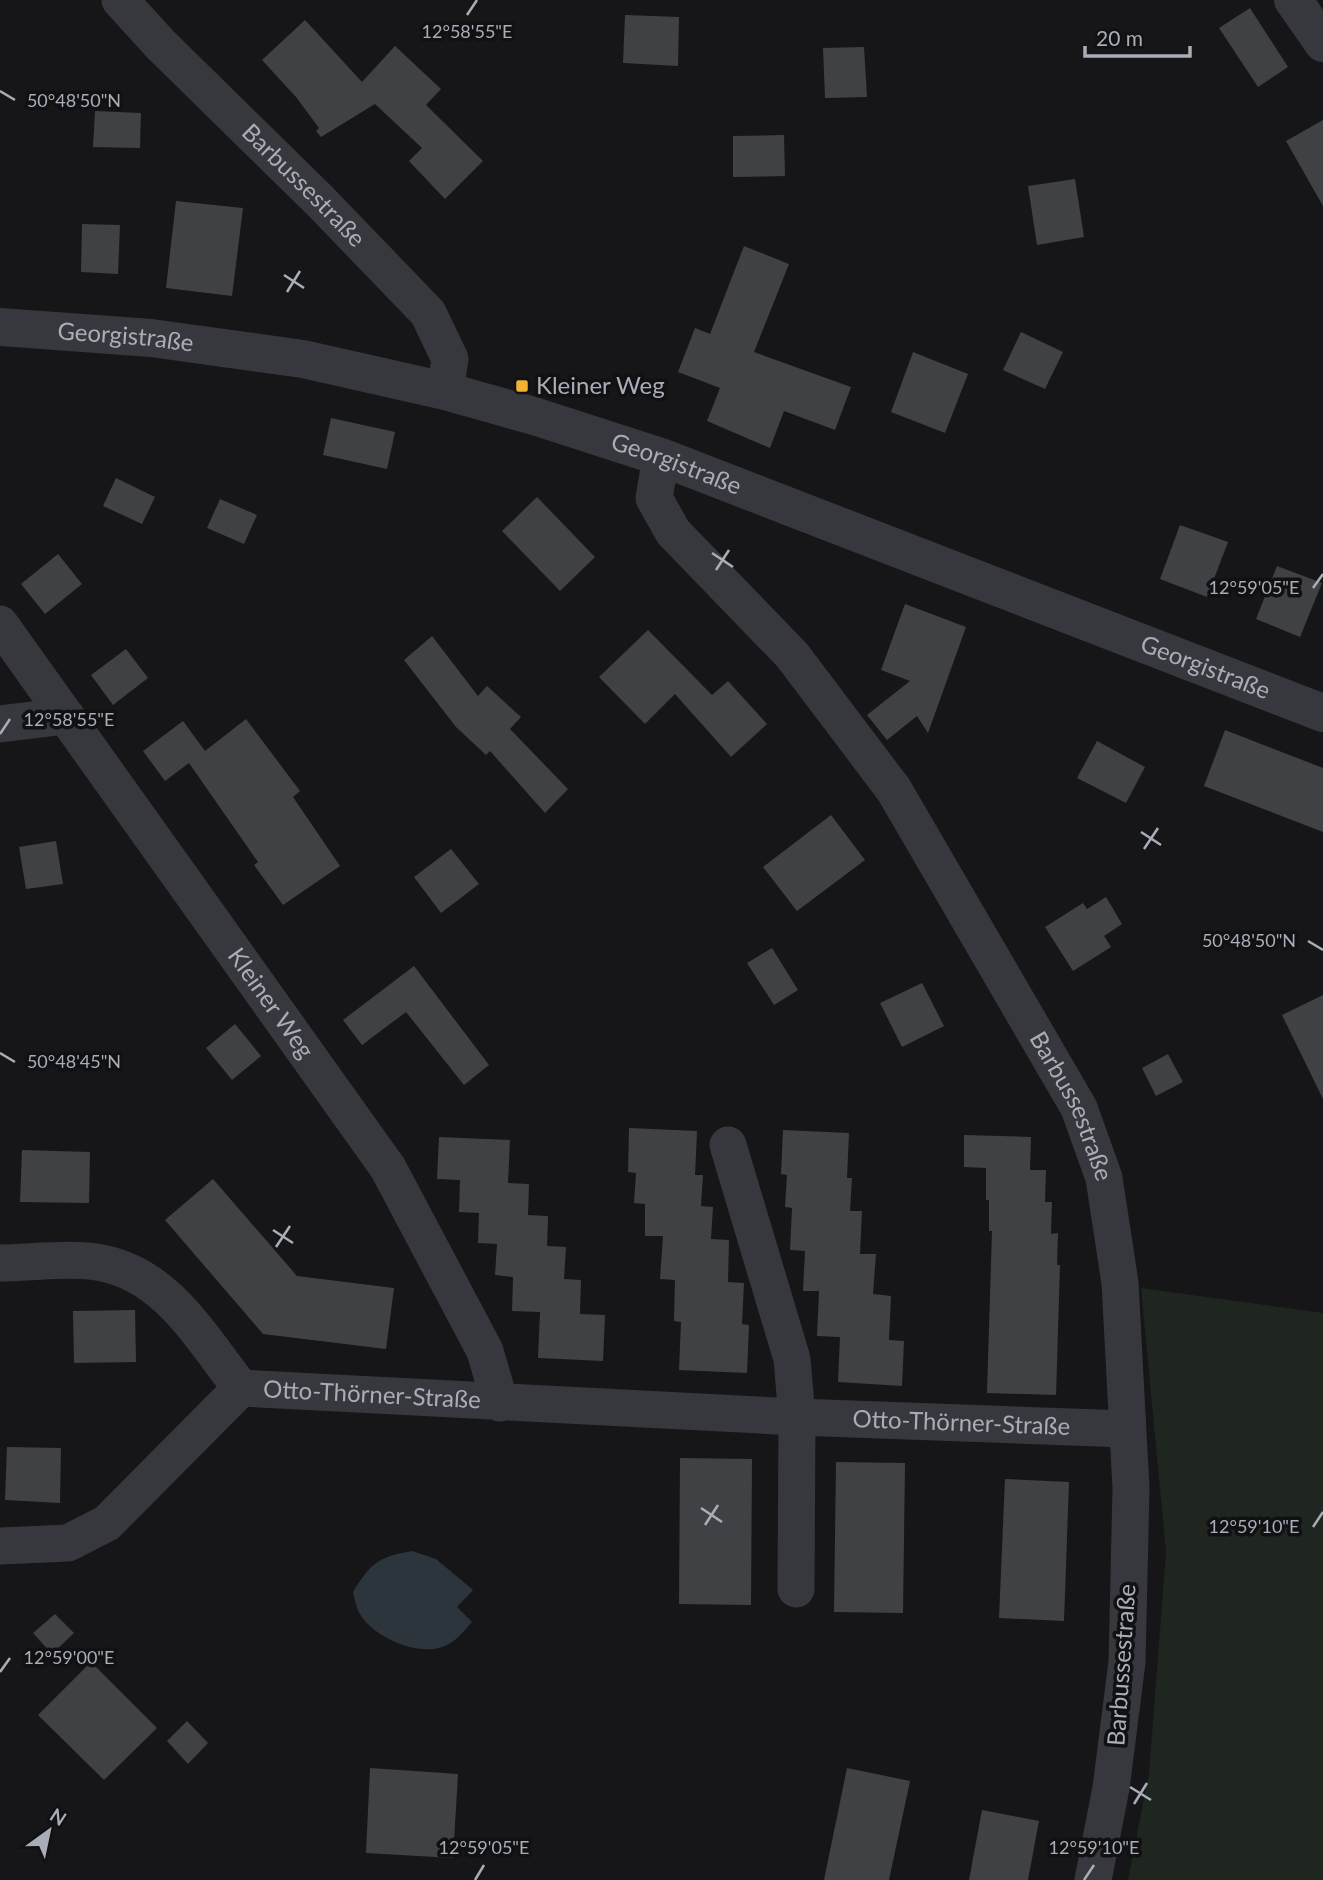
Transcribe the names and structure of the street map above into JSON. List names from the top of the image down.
{
  "streets": {
    "street": [
      "Barbussestraße",
      "Georgistraße",
      "Kleiner Weg",
      "Otto-Thörner-Straße"
    ]
  },
  "crossings": [
    ["Barbussestraße", "Georgistraße"],
    ["Barbussestraße", "Otto-Thörner-Straße"],
    ["Kleiner Weg", "Otto-Thörner-Straße"]
  ],
  "places": {
    "transit": ["Kleiner Weg"]
  },
  "scale_bar": "20 m",
  "north": "top right",
  "coordinates": [
    "12°58'55\"E",
    "50°48'50\"N",
    "12°59'05\"E",
    "50°48'45\"N",
    "12°59'10\"E",
    "12°59'00\"E"
  ]
}
